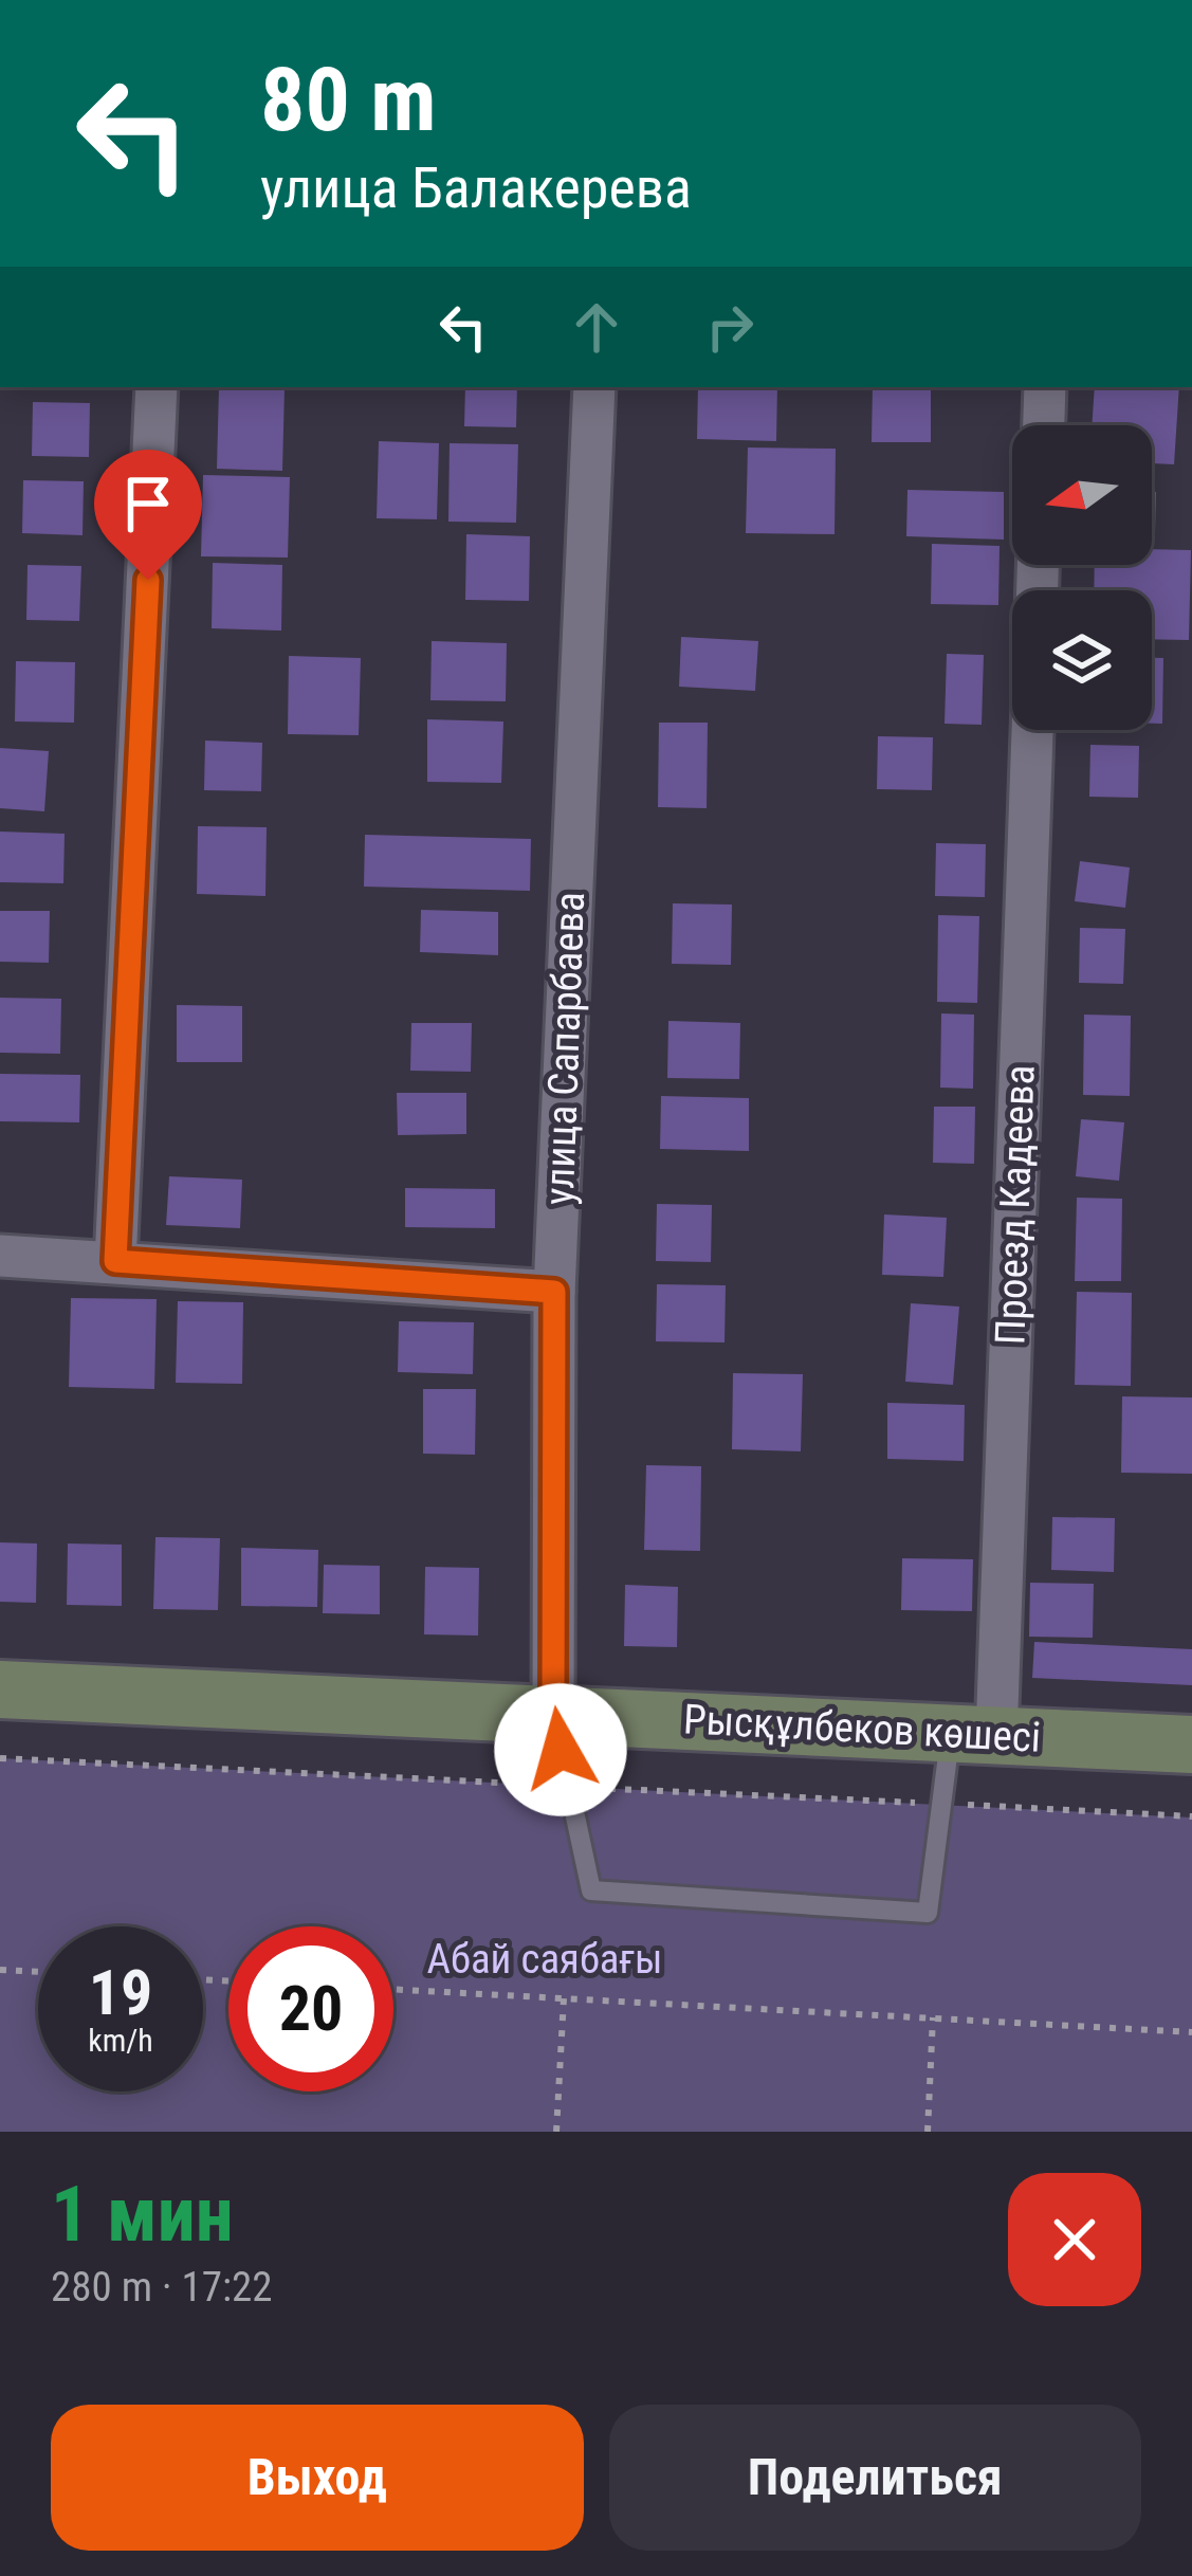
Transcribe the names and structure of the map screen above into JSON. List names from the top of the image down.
{
  "streets": {
    "street": ["улица Сапарбаева", "Проезд Кадеева", "Рысқұлбеков көшесі"]
  },
  "crossings": [
    ["улица Сапарбаева", "Рысқұлбеков көшесі"],
    ["Проезд Кадеева", "Рысқұлбеков көшесі"]
  ],
  "parks": ["Абай саябағы"],
  "north": "left",
  "page": {
    "turn": ["80 m", "улица Балакерева"],
    "speed": "19 km/h",
    "limit": "20",
    "heading": ["1 мин", "280 m · 17:22"],
    "buttons": ["Выход", "Поделиться"]
  }
}
